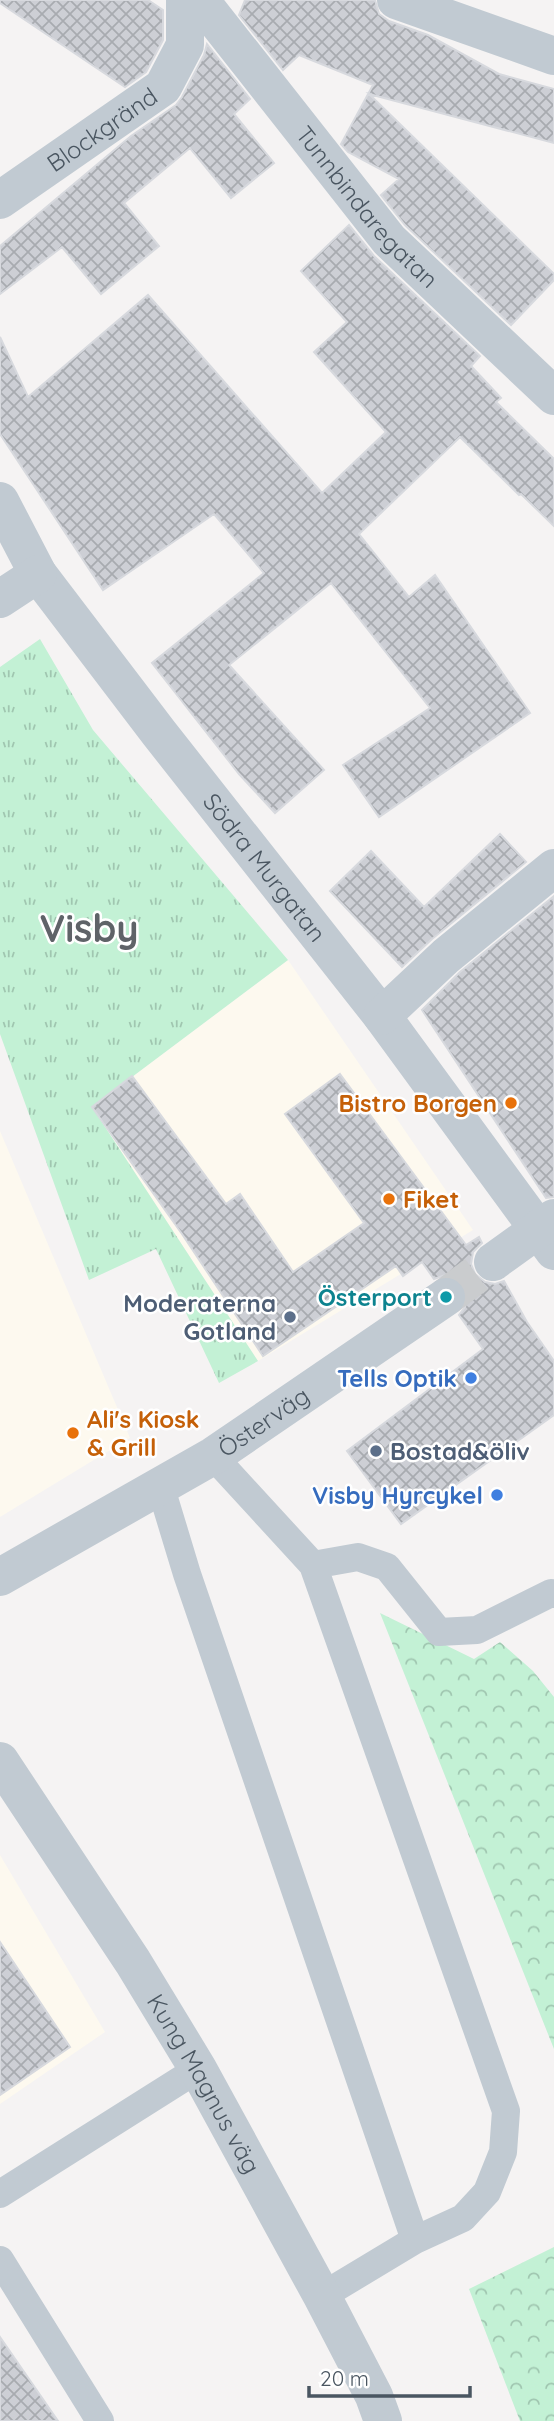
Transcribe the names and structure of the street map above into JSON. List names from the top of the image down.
{
  "streets": {
    "street": [
      "Blockgränd",
      "Tunnbindaregatan",
      "Södra Murgatan",
      "Österväg",
      "Kung Magnus väg"
    ]
  },
  "districts": ["Visby"],
  "places": [
    "Bistro Borgen",
    "Fiket",
    "Österport",
    "Moderaterna Gotland",
    "Tells Optik",
    "Ali's Kiosk & Grill",
    "Bostad&öliv",
    "Visby Hyrcykel"
  ],
  "scale_bar": "20 m"
}
